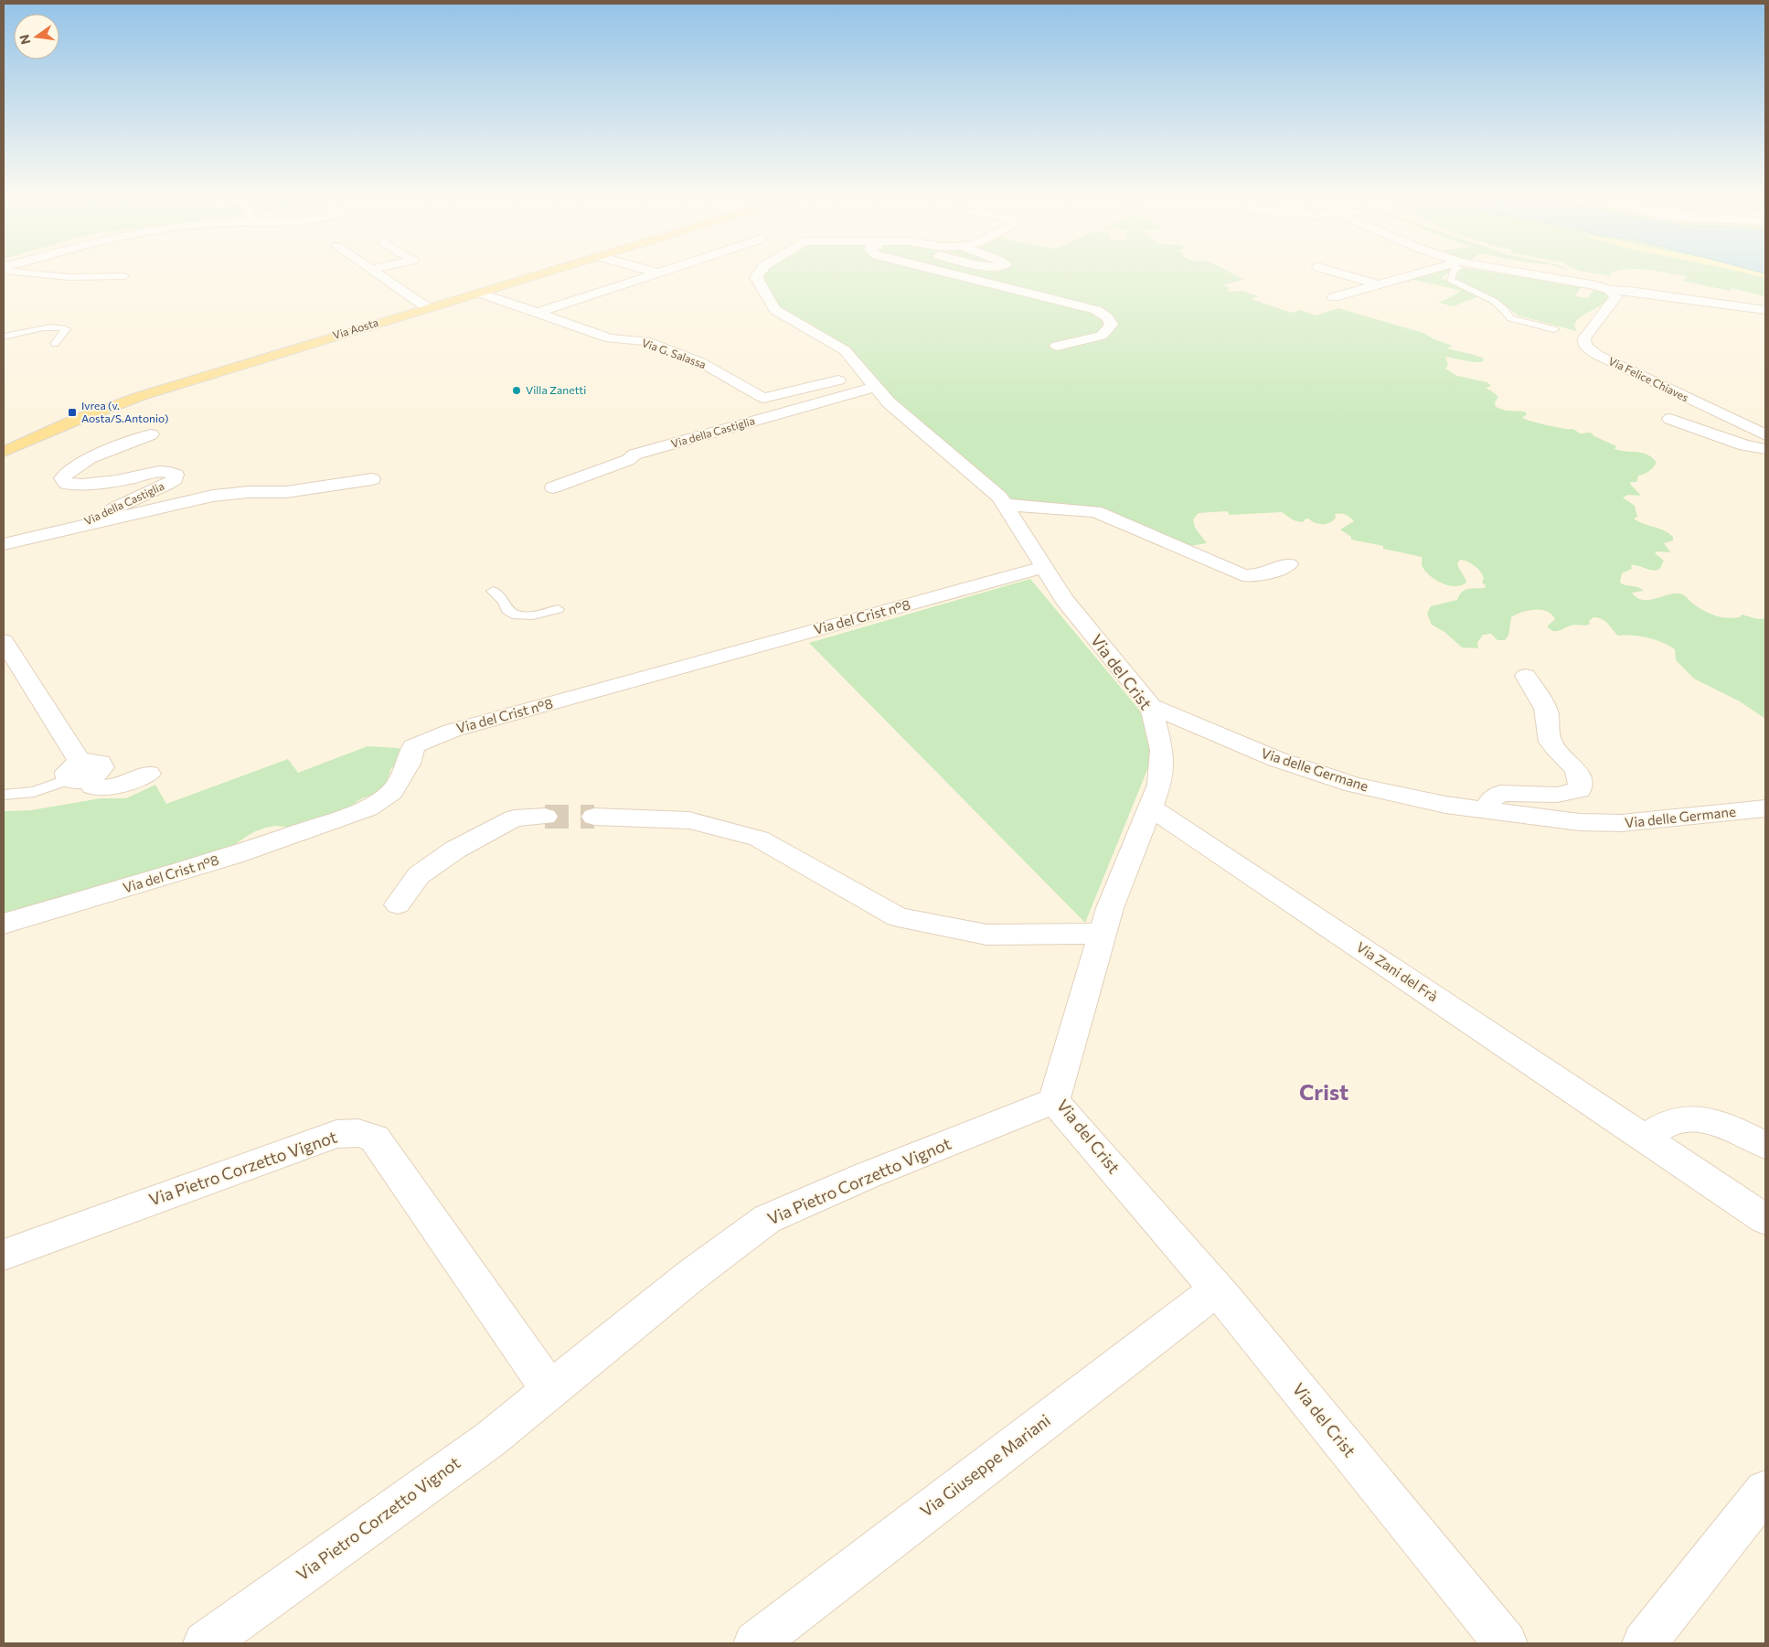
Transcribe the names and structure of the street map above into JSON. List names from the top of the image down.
{
  "streets": {
    "main road": ["Via Aosta"],
    "street": [
      "Via G. Salassa",
      "Via Felice Chiaves",
      "Via della Castiglia",
      "Via del Crist n°8",
      "Via del Crist",
      "Via delle Germane",
      "Via Zani del Frà",
      "Via Pietro Corzetto Vignot",
      "Via Giuseppe Mariani"
    ]
  },
  "crossings": [
    ["Via Aosta", "Via G. Salassa"],
    ["Via della Castiglia", "Via del Crist"],
    ["Via del Crist n°8", "Via del Crist"],
    ["Via del Crist", "Via delle Germane"],
    ["Via del Crist", "Via Zani del Frà"],
    ["Via del Crist", "Via Pietro Corzetto Vignot"],
    ["Via del Crist", "Via Giuseppe Mariani"]
  ],
  "districts": ["Crist"],
  "places": {
    "other": ["Villa Zanetti"],
    "transit": ["Ivrea (v. Aosta/S.Antonio)"]
  },
  "north": "left"
}
